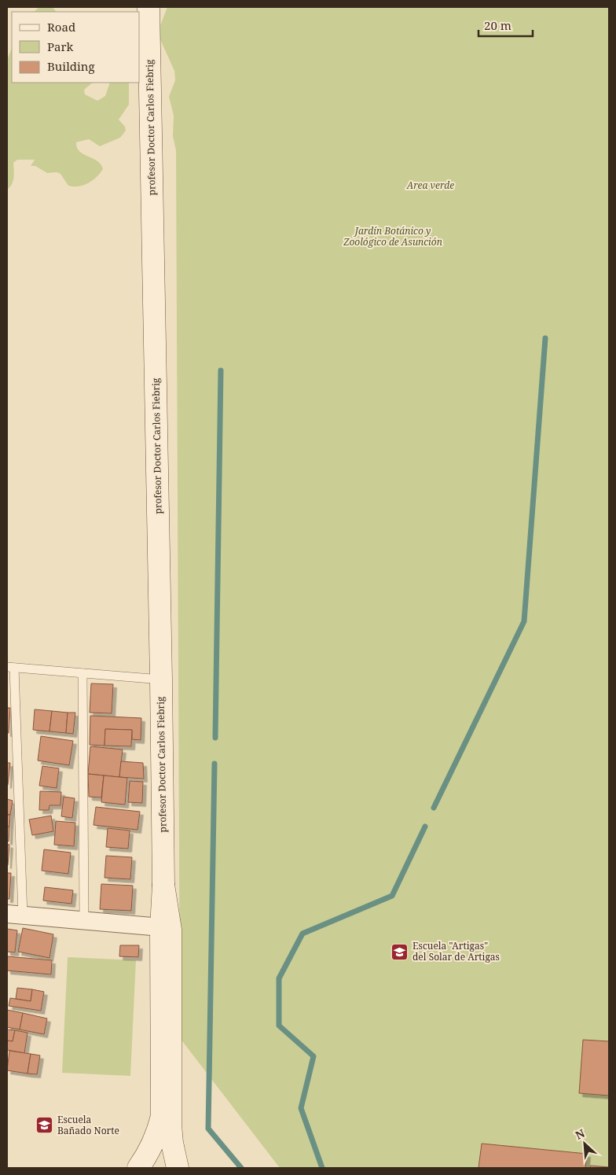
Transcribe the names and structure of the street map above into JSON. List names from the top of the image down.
{
  "streets": {
    "street": ["profesor Doctor Carlos Fiebrig"]
  },
  "parks": ["Area verde", "Jardín Botánico y Zoológico de Asunción"],
  "places": {
    "school or university": ["Escuela \"Artigas\" del Solar de Artigas", "Escuela Bañado Norte"]
  },
  "legend": ["Road", "Park", "Building"],
  "scale_bar": "20 m",
  "north": "top left"
}
